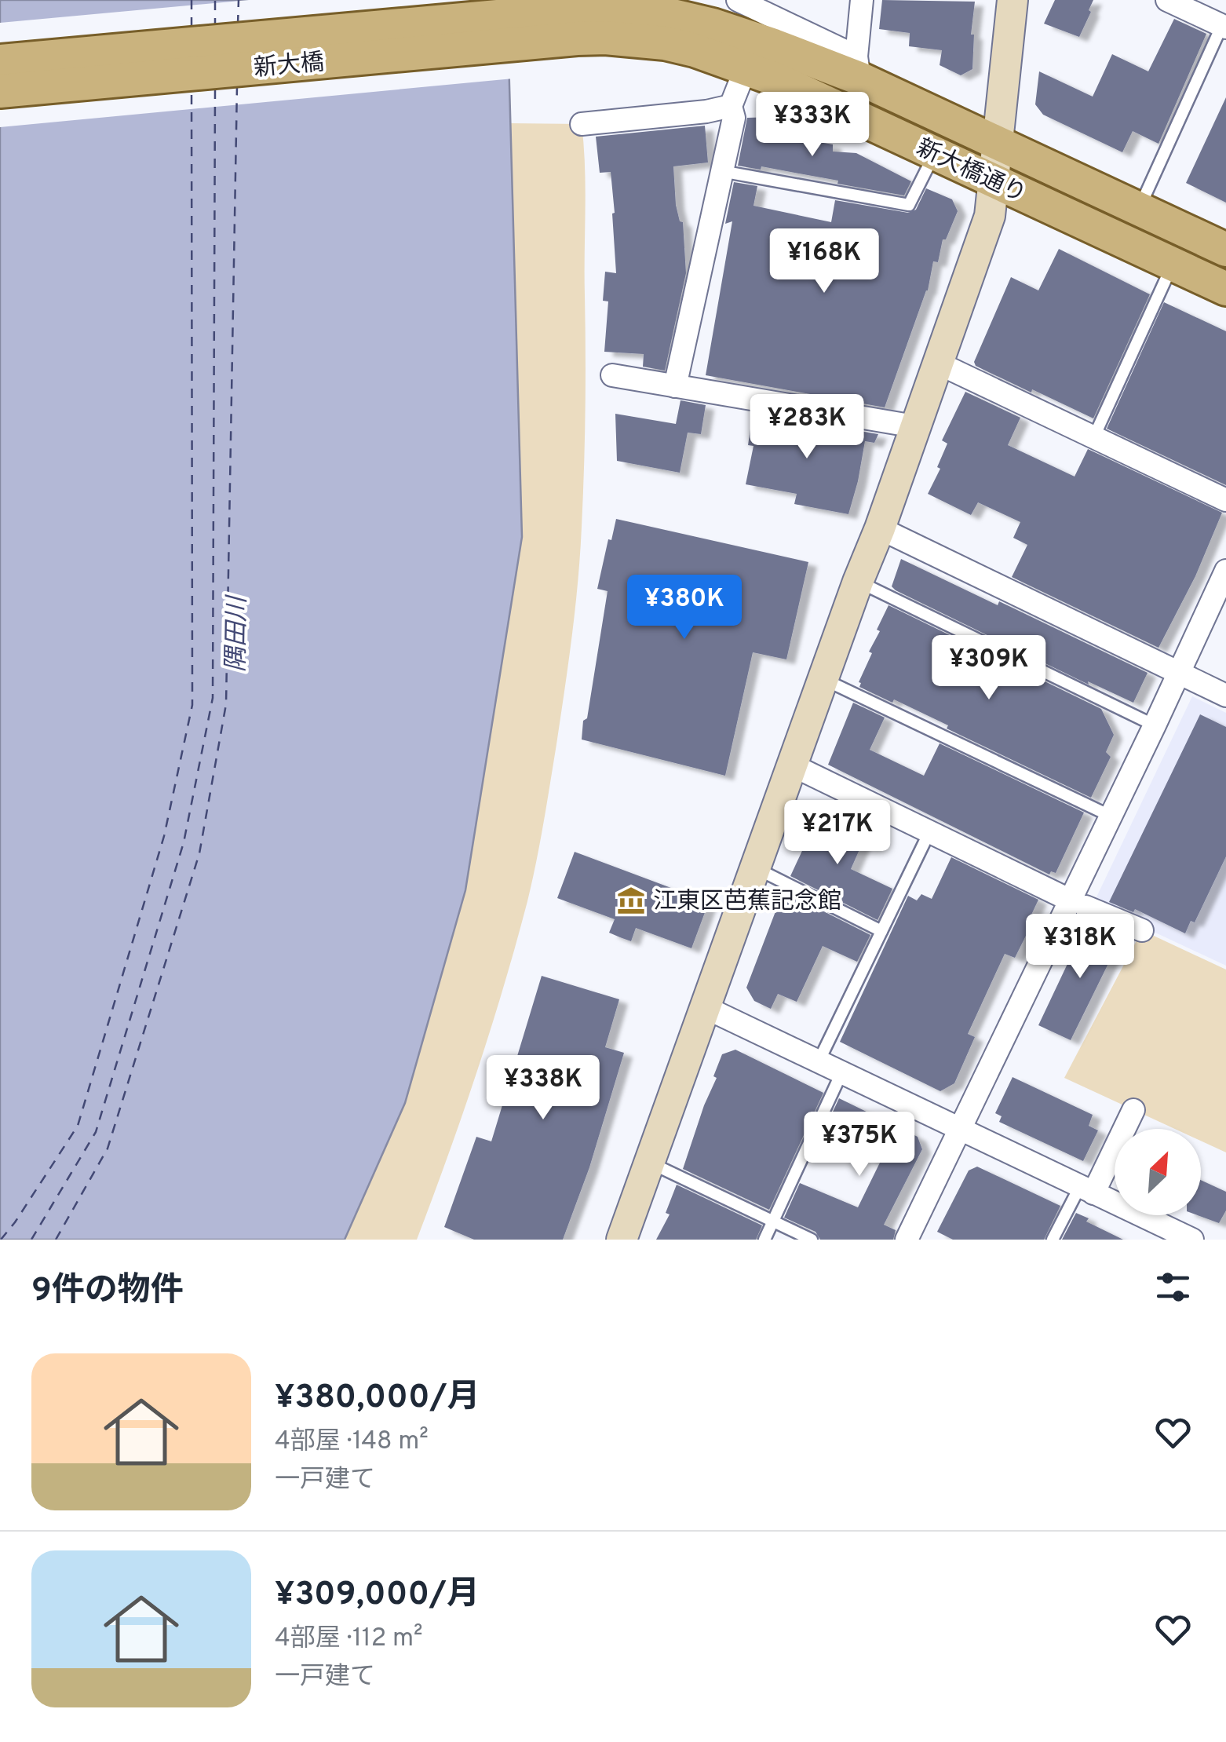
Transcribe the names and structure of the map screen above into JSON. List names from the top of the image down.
{
  "streets": {
    "main road": ["新大橋", "新大橋通り"]
  },
  "crossings": [
    ["新大橋", "新大橋通り"]
  ],
  "water": ["隅田川"],
  "places": {
    "museum": ["江東区芭蕉記念館"]
  },
  "north": "top right",
  "page": {
    "price": [
      "¥333K",
      "¥168K",
      "¥283K",
      "¥380K",
      "¥309K",
      "¥217K",
      "¥318K",
      "¥338K",
      "¥375K"
    ],
    "heading": "9件の物件",
    "list": [
      {
        "name": "¥380,000/月",
        "note": "4部屋 · 148 m² · 一戸建て"
      },
      {
        "name": "¥309,000/月",
        "note": "4部屋 · 112 m² · 一戸建て"
      }
    ]
  }
}
